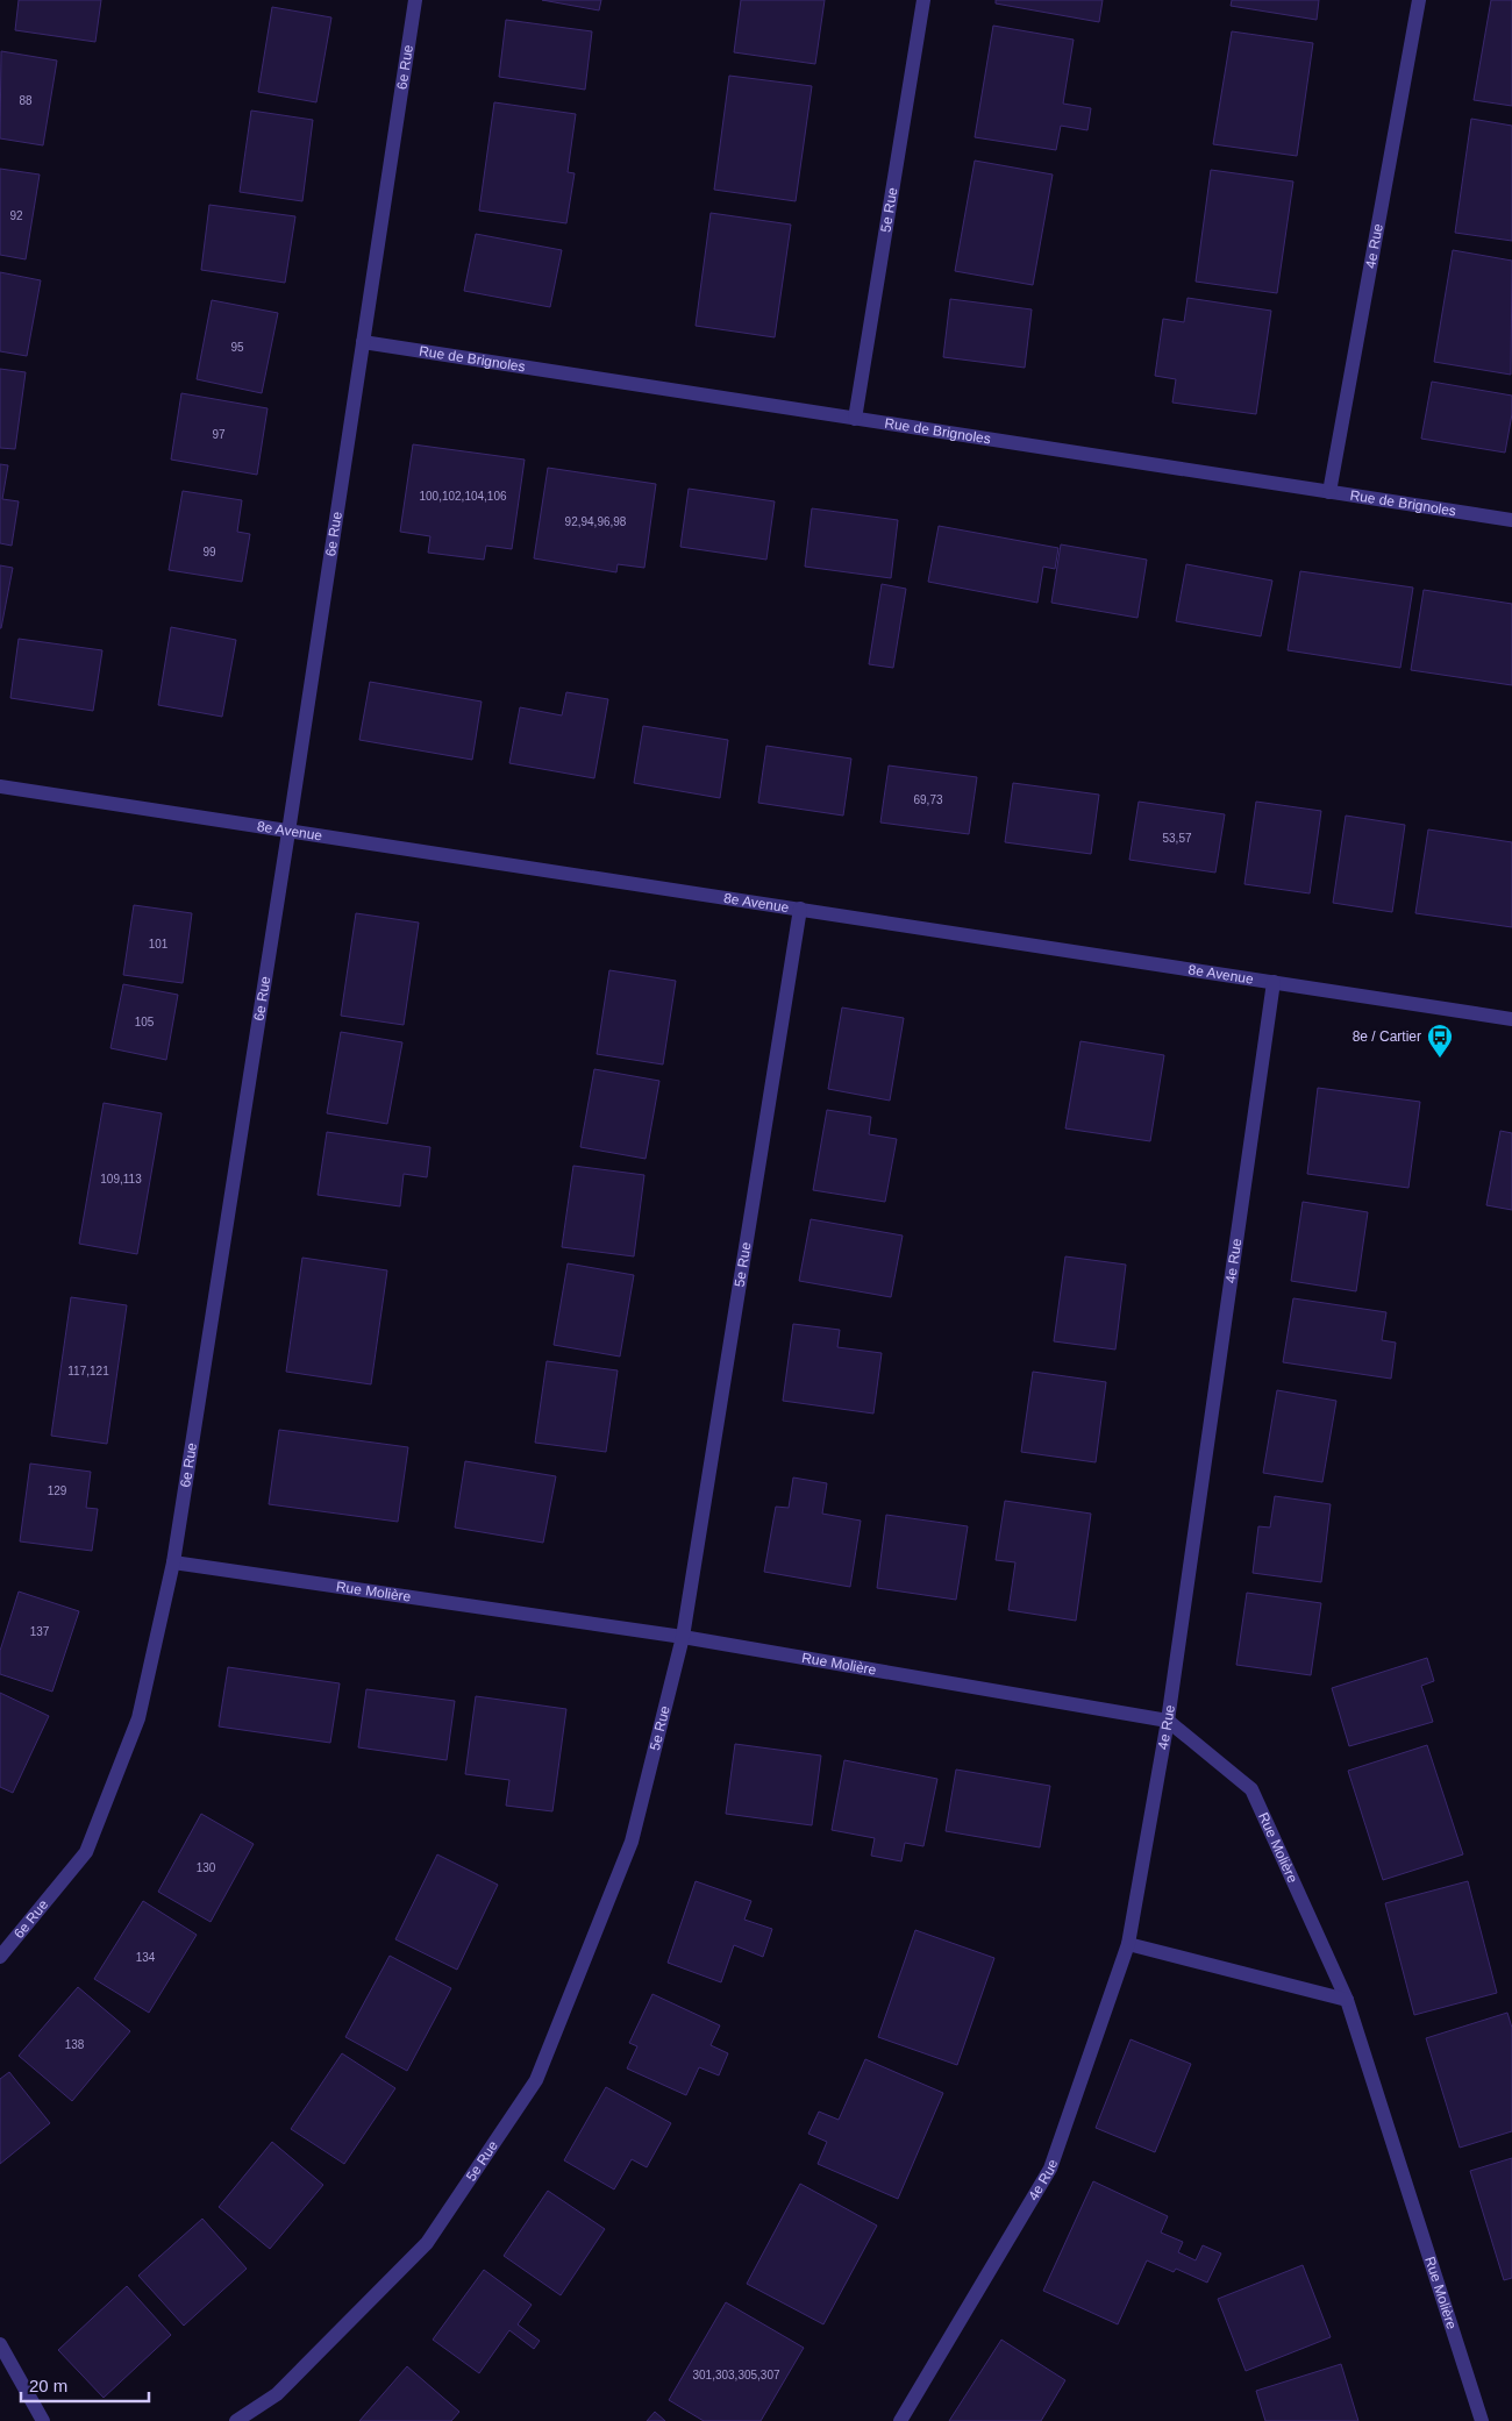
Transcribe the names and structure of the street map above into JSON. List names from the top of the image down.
{
  "streets": {
    "street": [
      "6e Rue",
      "5e Rue",
      "4e Rue",
      "Rue de Brignoles",
      "8e Avenue",
      "Rue Molière"
    ]
  },
  "crossings": [
    ["6e Rue", "Rue de Brignoles"],
    ["6e Rue", "8e Avenue"],
    ["6e Rue", "Rue Molière"],
    ["5e Rue", "Rue de Brignoles"],
    ["5e Rue", "8e Avenue"],
    ["5e Rue", "Rue Molière"],
    ["4e Rue", "Rue de Brignoles"],
    ["4e Rue", "8e Avenue"],
    ["4e Rue", "Rue Molière"]
  ],
  "places": {
    "bus stop": ["8e / Cartier"]
  },
  "house_numbers": [
    "88",
    "92",
    "95",
    "97",
    "100,102,104,106",
    "92,94,96,98",
    "99",
    "69,73",
    "53,57",
    "101",
    "105",
    "109,113",
    "117,121",
    "129",
    "137",
    "130",
    "134",
    "138",
    "301,303,305,307"
  ],
  "scale_bar": "20 m"
}
